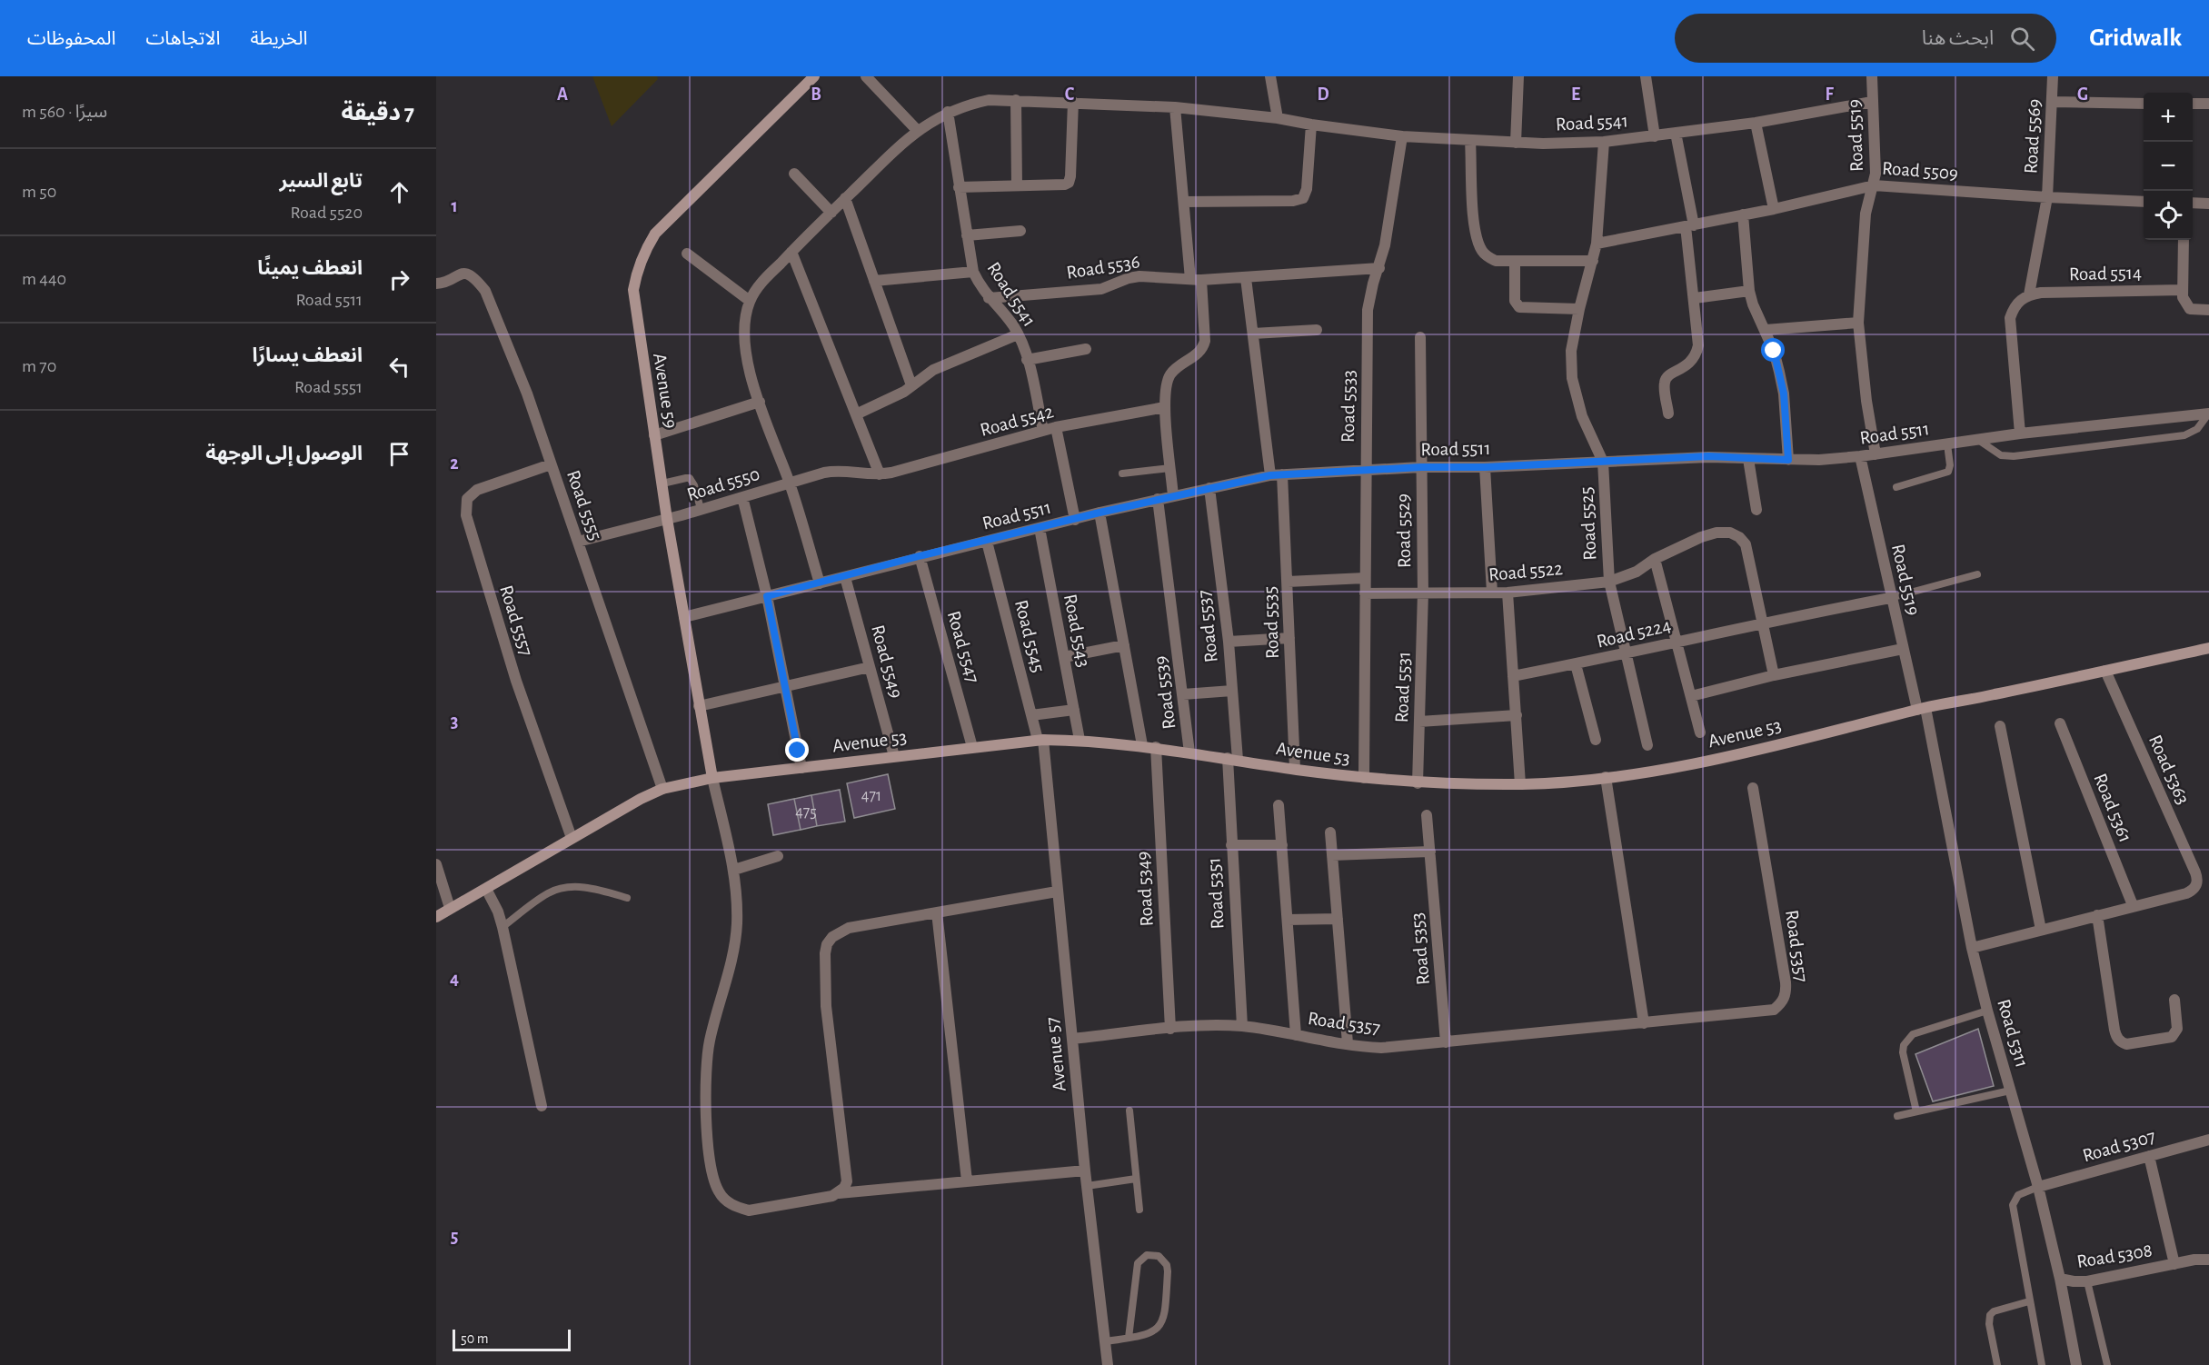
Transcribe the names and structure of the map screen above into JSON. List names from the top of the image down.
{
  "streets": {
    "street": [
      "Road 5541",
      "Road 5519",
      "Road 5569",
      "Road 5509",
      "Road 5536",
      "Road 5514",
      "Avenue 59",
      "Road 5533",
      "Road 5542",
      "Road 5511",
      "Road 5550",
      "Road 5555",
      "Road 5525",
      "Road 5529",
      "Road 5522",
      "Road 5557",
      "Road 5535",
      "Road 5537",
      "Road 5543",
      "Road 5224",
      "Road 5545",
      "Road 5547",
      "Road 5549",
      "Road 5531",
      "Road 5539",
      "Avenue 53",
      "Road 5363",
      "Road 5361",
      "Road 5349",
      "Road 5351",
      "Road 5357",
      "Road 5353",
      "Road 5311",
      "Avenue 57",
      "Road 5307",
      "Road 5308"
    ]
  },
  "crossings": [
    ["Road 5541", "Road 5519"],
    ["Road 5541", "Road 5536"],
    ["Road 5541", "Road 5533"],
    ["Road 5541", "Road 5542"],
    ["Road 5541", "Road 5511"],
    ["Road 5541", "Road 5550"],
    ["Road 5541", "Road 5525"],
    ["Road 5519", "Road 5509"],
    ["Road 5519", "Road 5511"],
    ["Road 5519", "Road 5224"],
    ["Road 5519", "Avenue 53"],
    ["Road 5519", "Road 5311"],
    ["Road 5569", "Road 5509"],
    ["Road 5509", "Road 5525"],
    ["Road 5536", "Road 5533"],
    ["Avenue 59", "Road 5511"],
    ["Avenue 59", "Road 5550"],
    ["Avenue 59", "Avenue 53"],
    ["Road 5533", "Road 5511"],
    ["Road 5533", "Road 5522"],
    ["Road 5533", "Avenue 53"],
    ["Road 5542", "Road 5550"],
    ["Road 5511", "Road 5525"],
    ["Road 5511", "Road 5529"],
    ["Road 5511", "Road 5535"],
    ["Road 5511", "Road 5537"],
    ["Road 5511", "Road 5543"],
    ["Road 5511", "Road 5545"],
    ["Road 5511", "Road 5547"],
    ["Road 5511", "Road 5549"],
    ["Road 5511", "Road 5539"],
    ["Road 5550", "Road 5555"],
    ["Road 5555", "Road 5557"],
    ["Road 5555", "Avenue 53"],
    ["Road 5525", "Road 5522"],
    ["Road 5525", "Road 5224"],
    ["Road 5529", "Road 5522"],
    ["Road 5529", "Road 5531"],
    ["Road 5522", "Road 5224"],
    ["Road 5522", "Road 5531"],
    ["Road 5557", "Avenue 53"],
    ["Road 5535", "Avenue 53"],
    ["Road 5537", "Avenue 53"],
    ["Road 5537", "Road 5351"],
    ["Road 5543", "Avenue 53"],
    ["Road 5545", "Avenue 53"],
    ["Road 5545", "Avenue 57"],
    ["Road 5547", "Avenue 53"],
    ["Road 5549", "Avenue 53"],
    ["Road 5531", "Avenue 53"],
    ["Road 5539", "Avenue 53"],
    ["Avenue 53", "Road 5363"],
    ["Avenue 53", "Road 5349"],
    ["Avenue 53", "Road 5351"],
    ["Avenue 53", "Road 5311"],
    ["Avenue 53", "Avenue 57"],
    ["Road 5363", "Road 5361"],
    ["Road 5363", "Road 5311"],
    ["Road 5349", "Road 5357"],
    ["Road 5351", "Road 5357"],
    ["Road 5357", "Road 5353"],
    ["Road 5357", "Avenue 57"],
    ["Road 5311", "Road 5307"],
    ["Road 5311", "Road 5308"],
    ["Road 5307", "Road 5308"]
  ],
  "house_numbers": ["471", "475"],
  "scale_bar": "50 m",
  "page": {
    "header": "Gridwalk",
    "search": "ابحث هنا",
    "nav": ["الخريطة", "الاتجاهات", "المحفوظات"],
    "heading": ["7 دقيقة", "سيرًا · 560 m"],
    "map_buttons": ["+", "−"],
    "list": [
      ["تابع السير", "Road 5520", "50 m"],
      ["انعطف يمينًا", "Road 5511", "440 m"],
      ["انعطف يسارًا", "Road 5551", "70 m"],
      "الوصول إلى الوجهة"
    ],
    "scale": "50 m"
  },
  "grid": {
    "columns": [
      "A",
      "B",
      "C",
      "D",
      "E",
      "F",
      "G"
    ],
    "rows": [
      "1",
      "2",
      "3",
      "4",
      "5"
    ]
  }
}
